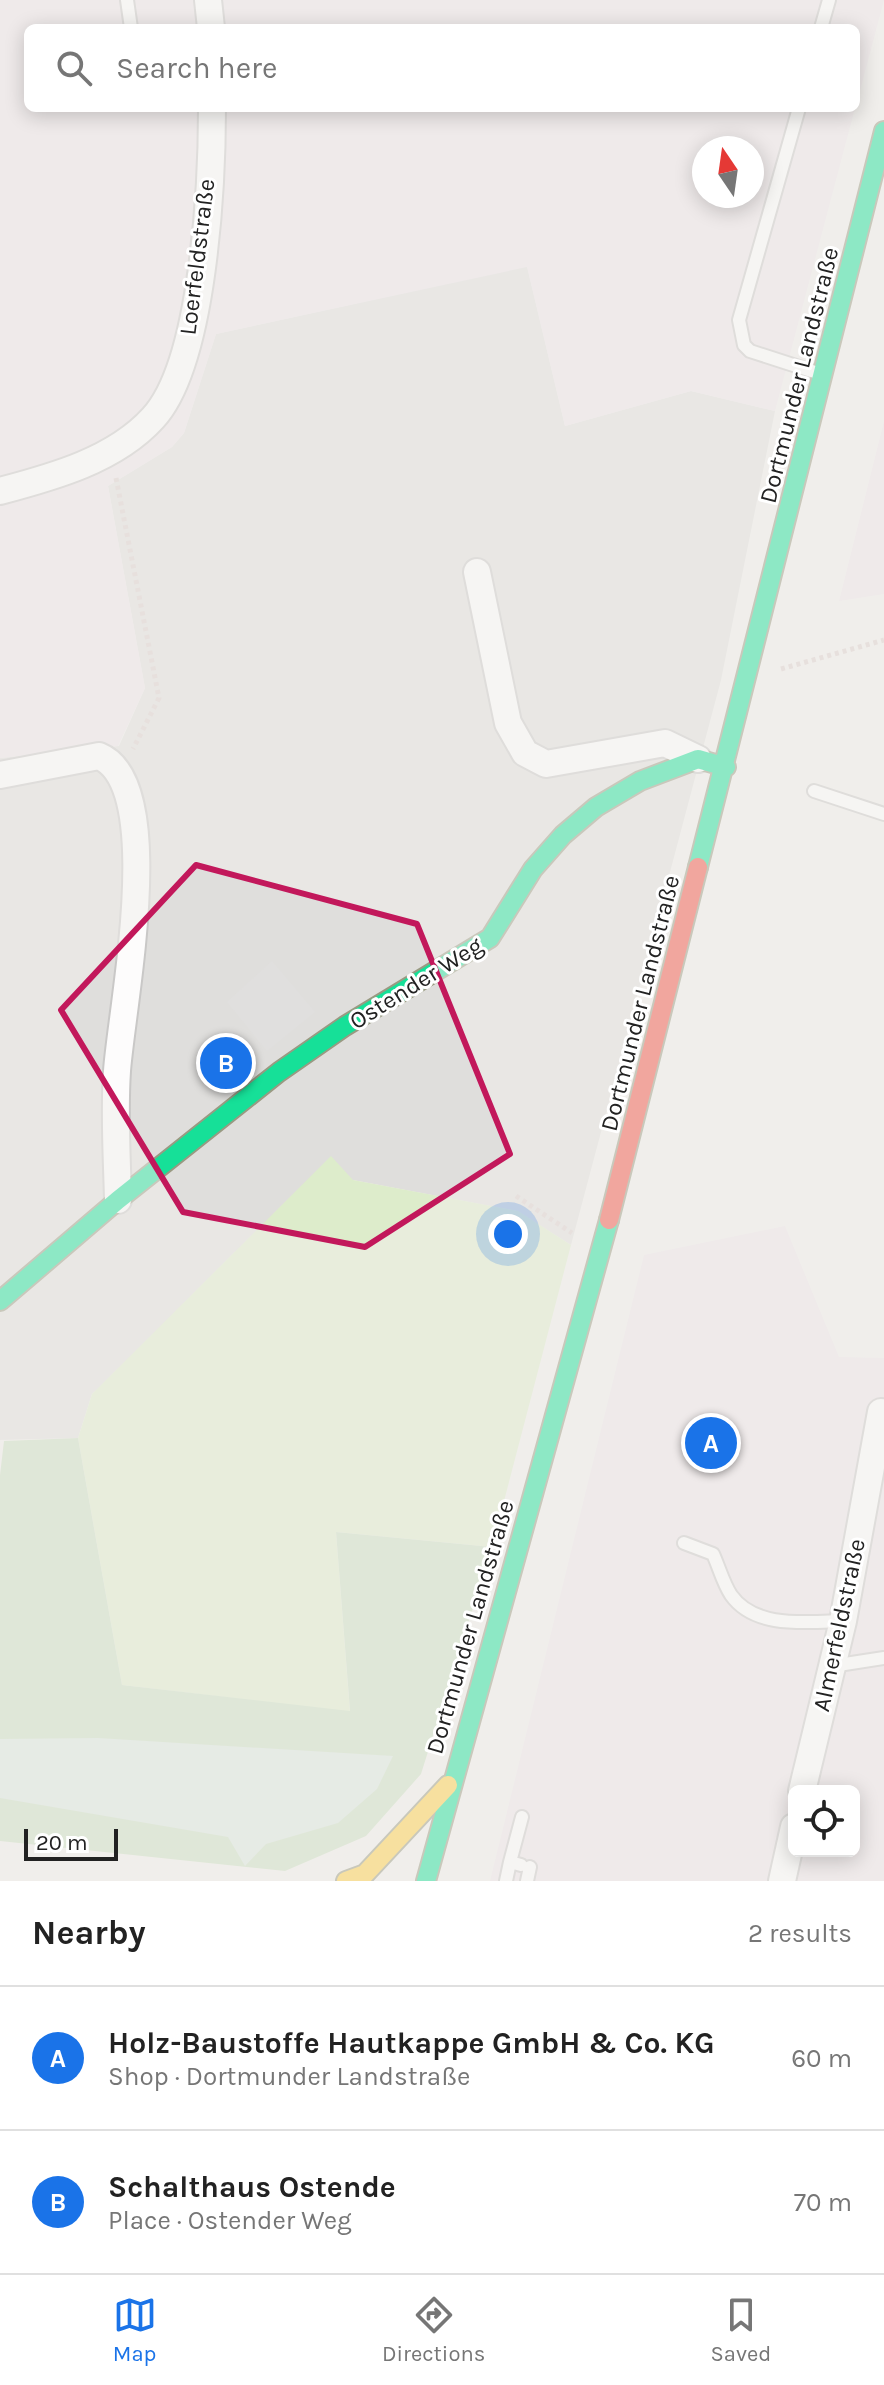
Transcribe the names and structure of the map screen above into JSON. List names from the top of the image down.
{
  "streets": {
    "main road": ["Dortmunder Landstraße", "Ostender Weg"],
    "street": ["Loerfeldstraße", "Almerfeldstraße"]
  },
  "scale_bar": "20 m",
  "north": "top",
  "page": {
    "search": "Search here",
    "pins": ["B", "A"],
    "scale": "20 m",
    "heading": ["Nearby", "2 results"],
    "list": [
      {
        "mark": "A",
        "name": "Holz-Baustoffe Hautkappe GmbH & Co. KG",
        "note": "Shop · Dortmunder Landstraße",
        "value": "60 m"
      },
      {
        "mark": "B",
        "name": "Schalthaus Ostende",
        "note": "Place · Ostender Weg",
        "value": "70 m"
      }
    ],
    "nav": ["Map", "Directions", "Saved"]
  }
}
